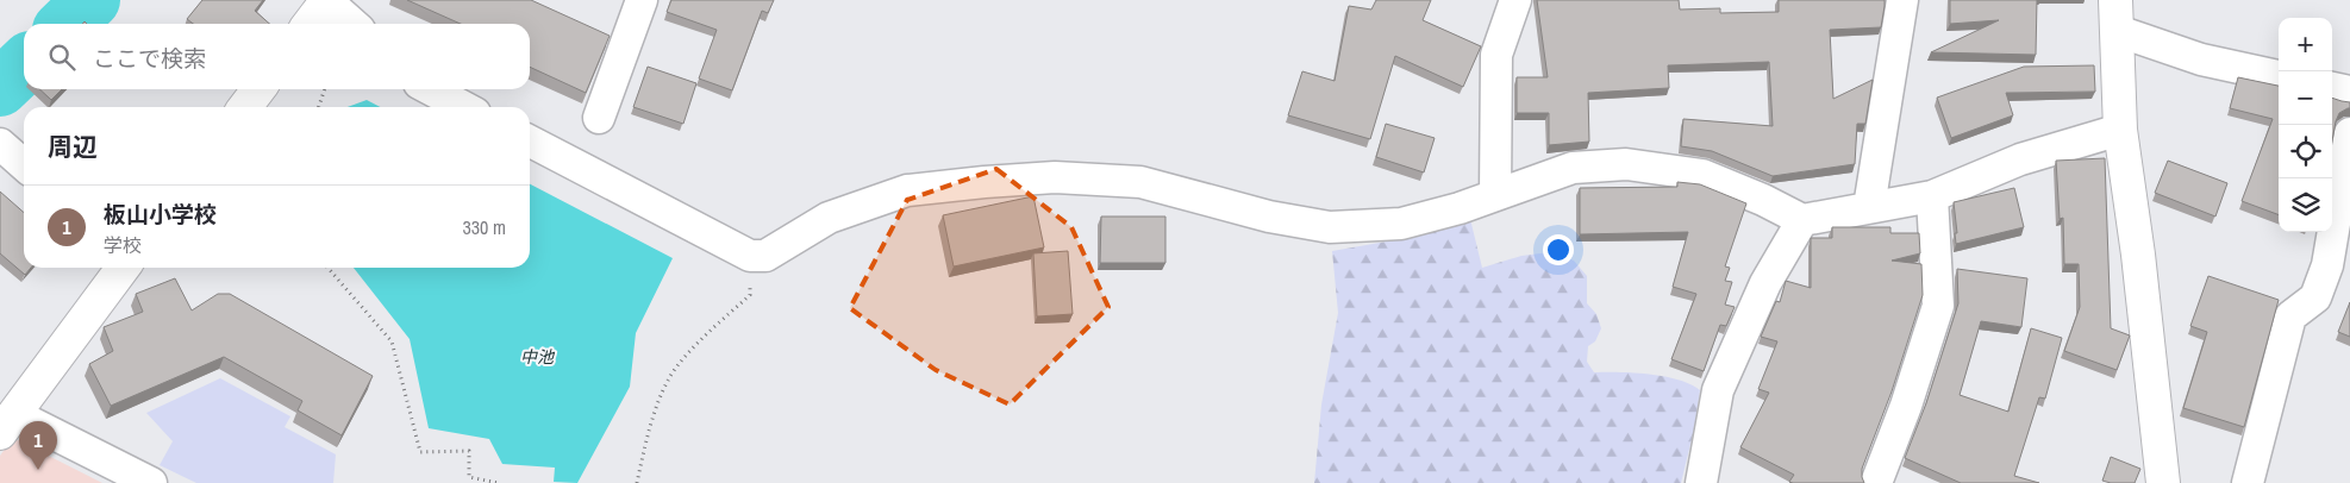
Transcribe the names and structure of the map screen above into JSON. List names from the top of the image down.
{
  "water": ["中池"],
  "page": {
    "map_buttons": ["+", "−"],
    "search": "ここで検索",
    "heading": "周辺",
    "list": [
      {
        "mark": "1",
        "name": "板山小学校",
        "note": "学校",
        "value": "330 m"
      }
    ],
    "pins": "1"
  }
}
